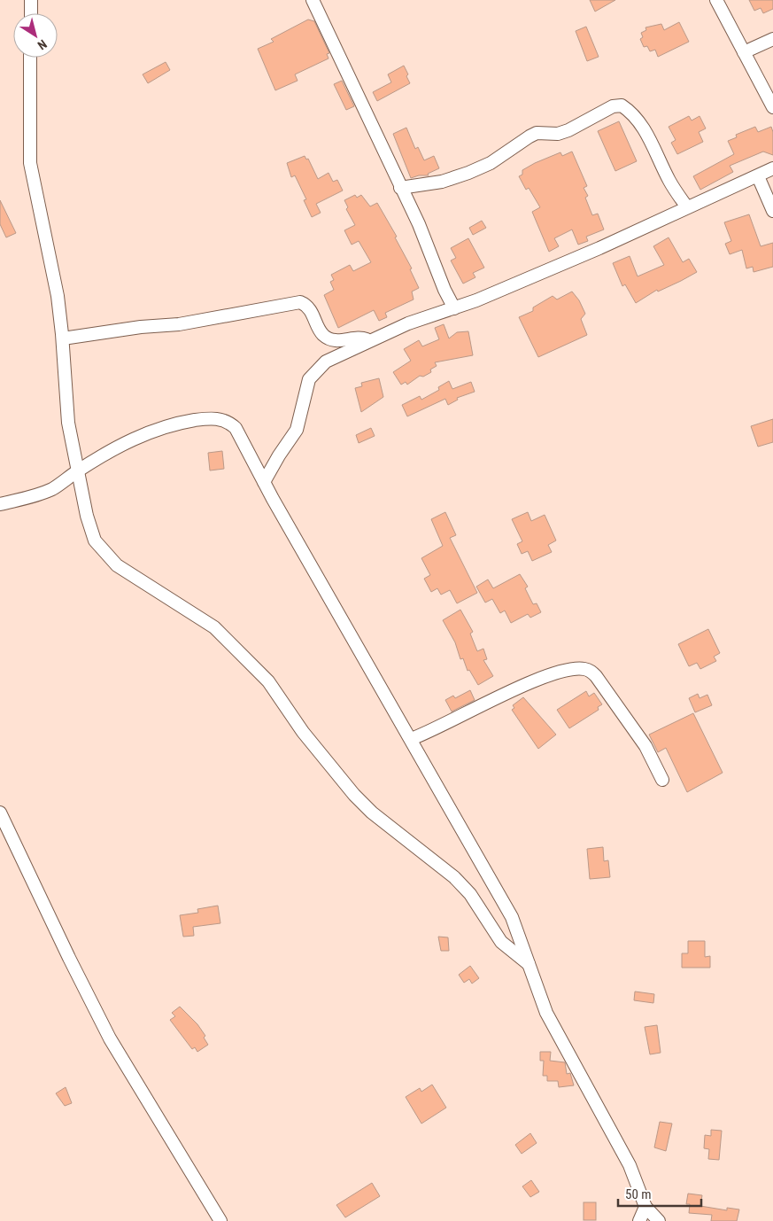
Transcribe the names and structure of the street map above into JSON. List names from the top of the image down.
{
  "scale_bar": "50 m",
  "north": "bottom right"
}
